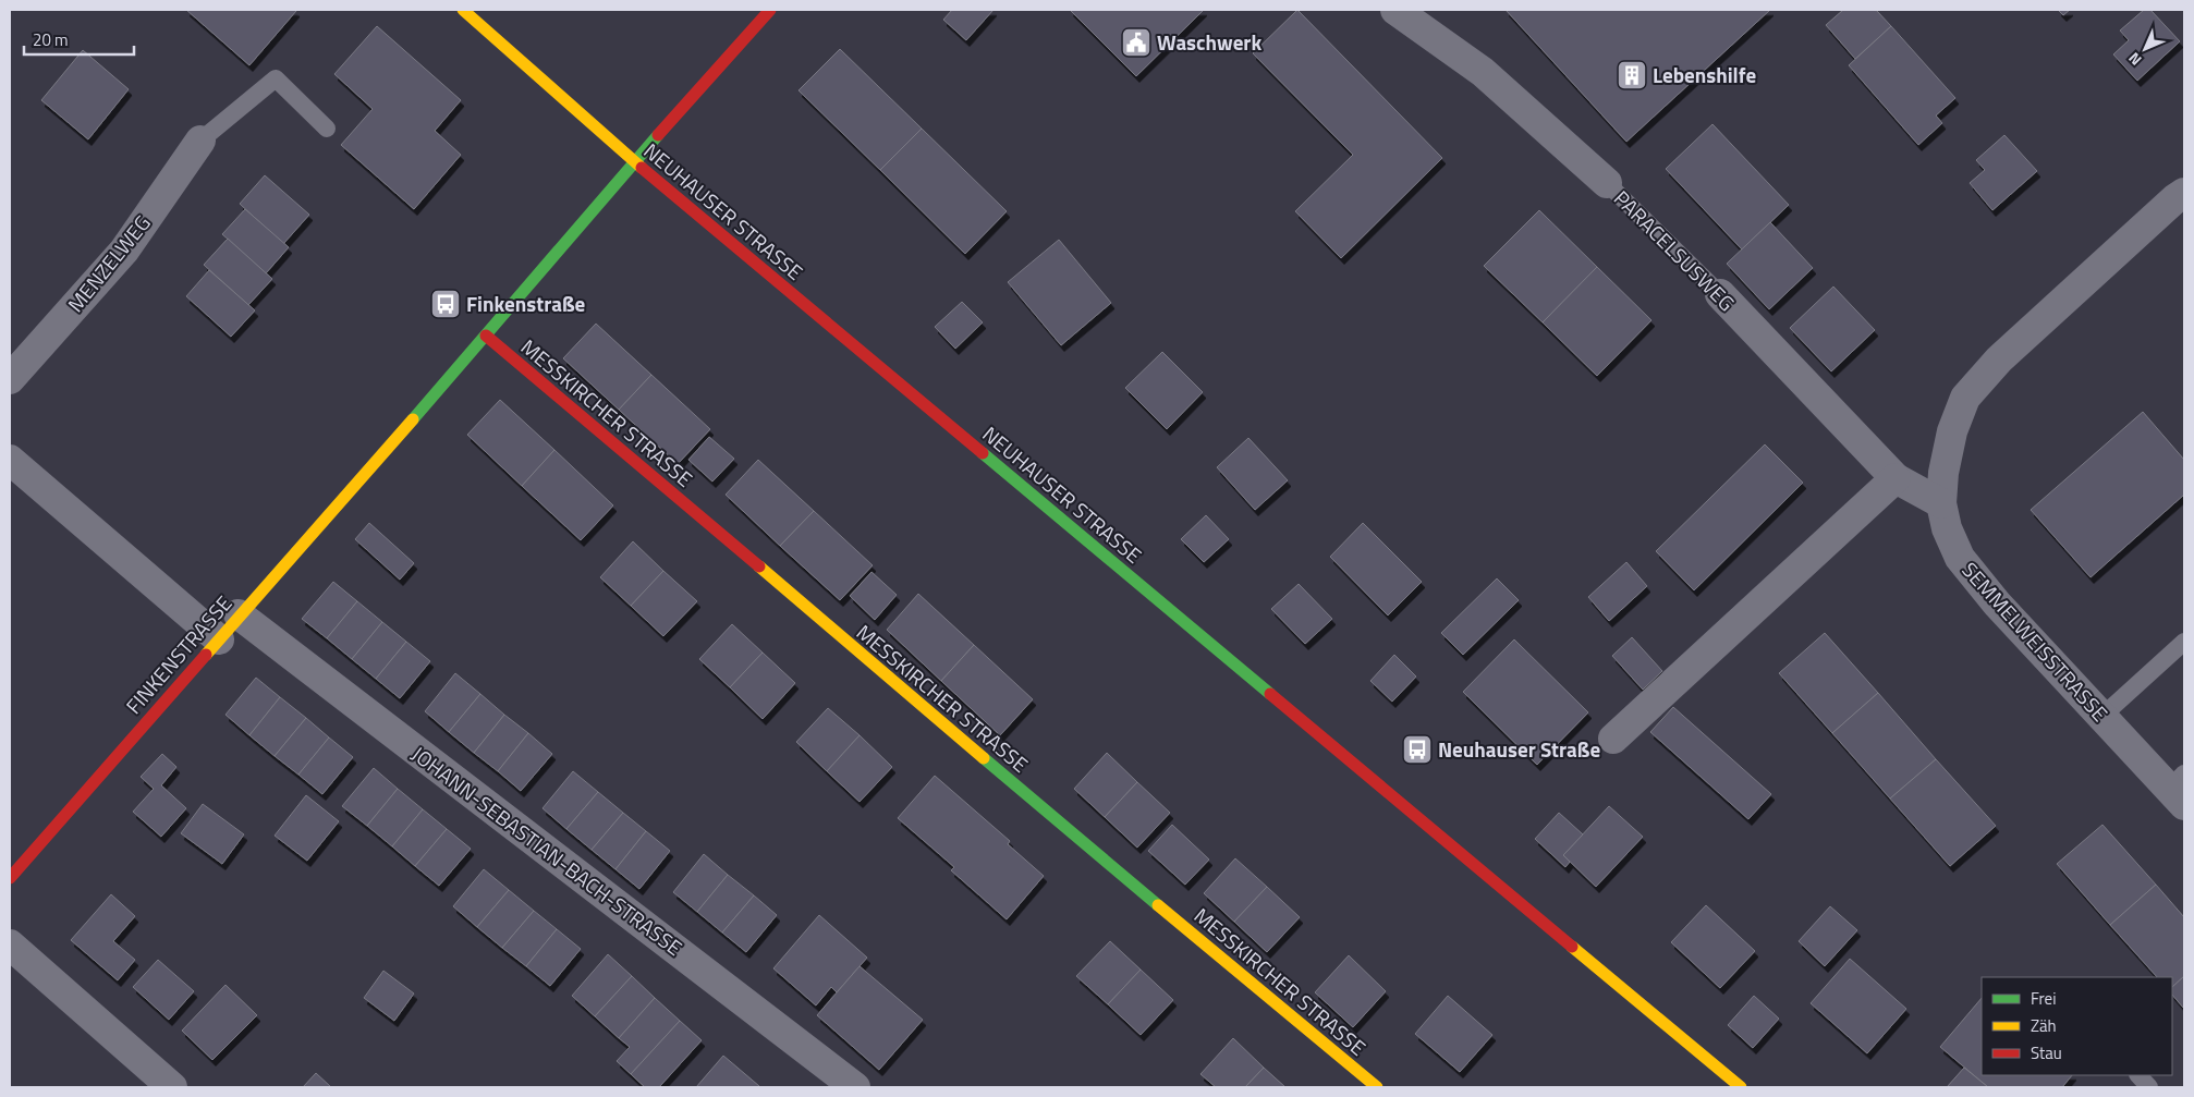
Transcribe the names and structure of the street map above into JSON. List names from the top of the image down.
{
  "streets": {
    "street": [
      "NEUHAUSER STRASSE",
      "PARACELSUSWEG",
      "MENZELWEG",
      "MESSKIRCHER STRASSE",
      "SEMMELWEISSTRASSE",
      "FINKENSTRASSE",
      "JOHANN-SEBASTIAN-BACH-STRASSE"
    ]
  },
  "crossings": [
    ["NEUHAUSER STRASSE", "FINKENSTRASSE"],
    ["PARACELSUSWEG", "SEMMELWEISSTRASSE"],
    ["MESSKIRCHER STRASSE", "FINKENSTRASSE"],
    ["FINKENSTRASSE", "JOHANN-SEBASTIAN-BACH-STRASSE"]
  ],
  "places": {
    "public building": ["Waschwerk"],
    "building": ["Lebenshilfe"],
    "bus stop": ["Finkenstraße", "Neuhauser Straße"]
  },
  "legend": ["Frei", "Zäh", "Stau"],
  "scale_bar": "20 m",
  "north": "bottom left"
}
